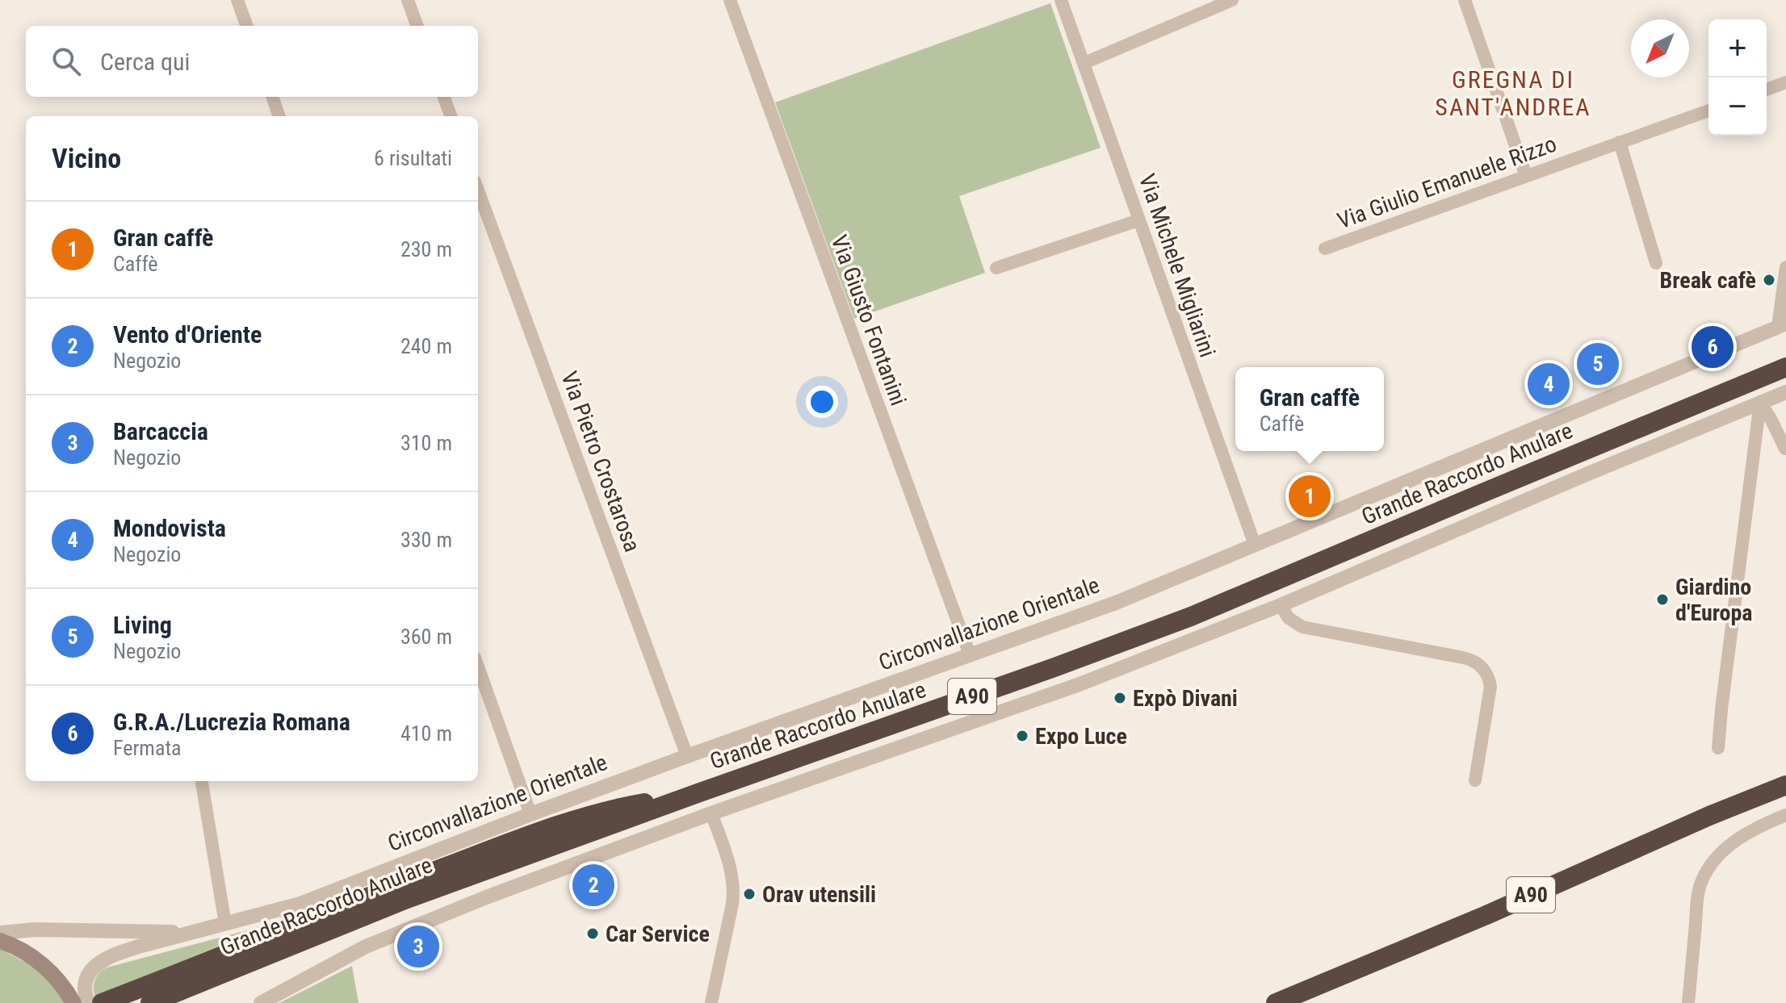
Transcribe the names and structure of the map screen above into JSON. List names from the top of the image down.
{
  "streets": {
    "highway": ["Grande Raccordo Anulare", "A90"],
    "street": [
      "Via Giulio Emanuele Rizzo",
      "Via Michele Migliarini",
      "Via Giusto Fontanini",
      "Via Pietro Crostarosa",
      "Circonvallazione Orientale"
    ]
  },
  "crossings": [
    ["Via Michele Migliarini", "Circonvallazione Orientale"],
    ["Via Giusto Fontanini", "Circonvallazione Orientale"],
    ["Via Pietro Crostarosa", "Circonvallazione Orientale"]
  ],
  "districts": ["GREGNA DI SANT'ANDREA"],
  "places": [
    "Break cafè",
    "Giardino d'Europa",
    "Expò Divani",
    "Expo Luce",
    "Orav utensili",
    "Car Service"
  ],
  "north": "bottom left",
  "page": {
    "map_buttons": ["+", "−"],
    "search": "Cerca qui",
    "heading": ["Vicino", "6 risultati"],
    "list": [
      {
        "mark": "1",
        "name": "Gran caffè",
        "note": "Caffè",
        "value": "230 m"
      },
      {
        "mark": "2",
        "name": "Vento d'Oriente",
        "note": "Negozio",
        "value": "240 m"
      },
      {
        "mark": "3",
        "name": "Barcaccia",
        "note": "Negozio",
        "value": "310 m"
      },
      {
        "mark": "4",
        "name": "Mondovista",
        "note": "Negozio",
        "value": "330 m"
      },
      {
        "mark": "5",
        "name": "Living",
        "note": "Negozio",
        "value": "360 m"
      },
      {
        "mark": "6",
        "name": "G.R.A./Lucrezia Romana",
        "note": "Fermata",
        "value": "410 m"
      }
    ],
    "pins": [
      "6",
      "5",
      "4",
      "1",
      "2",
      "3"
    ],
    "popup": ["Gran caffè", "Caffè"]
  }
}
